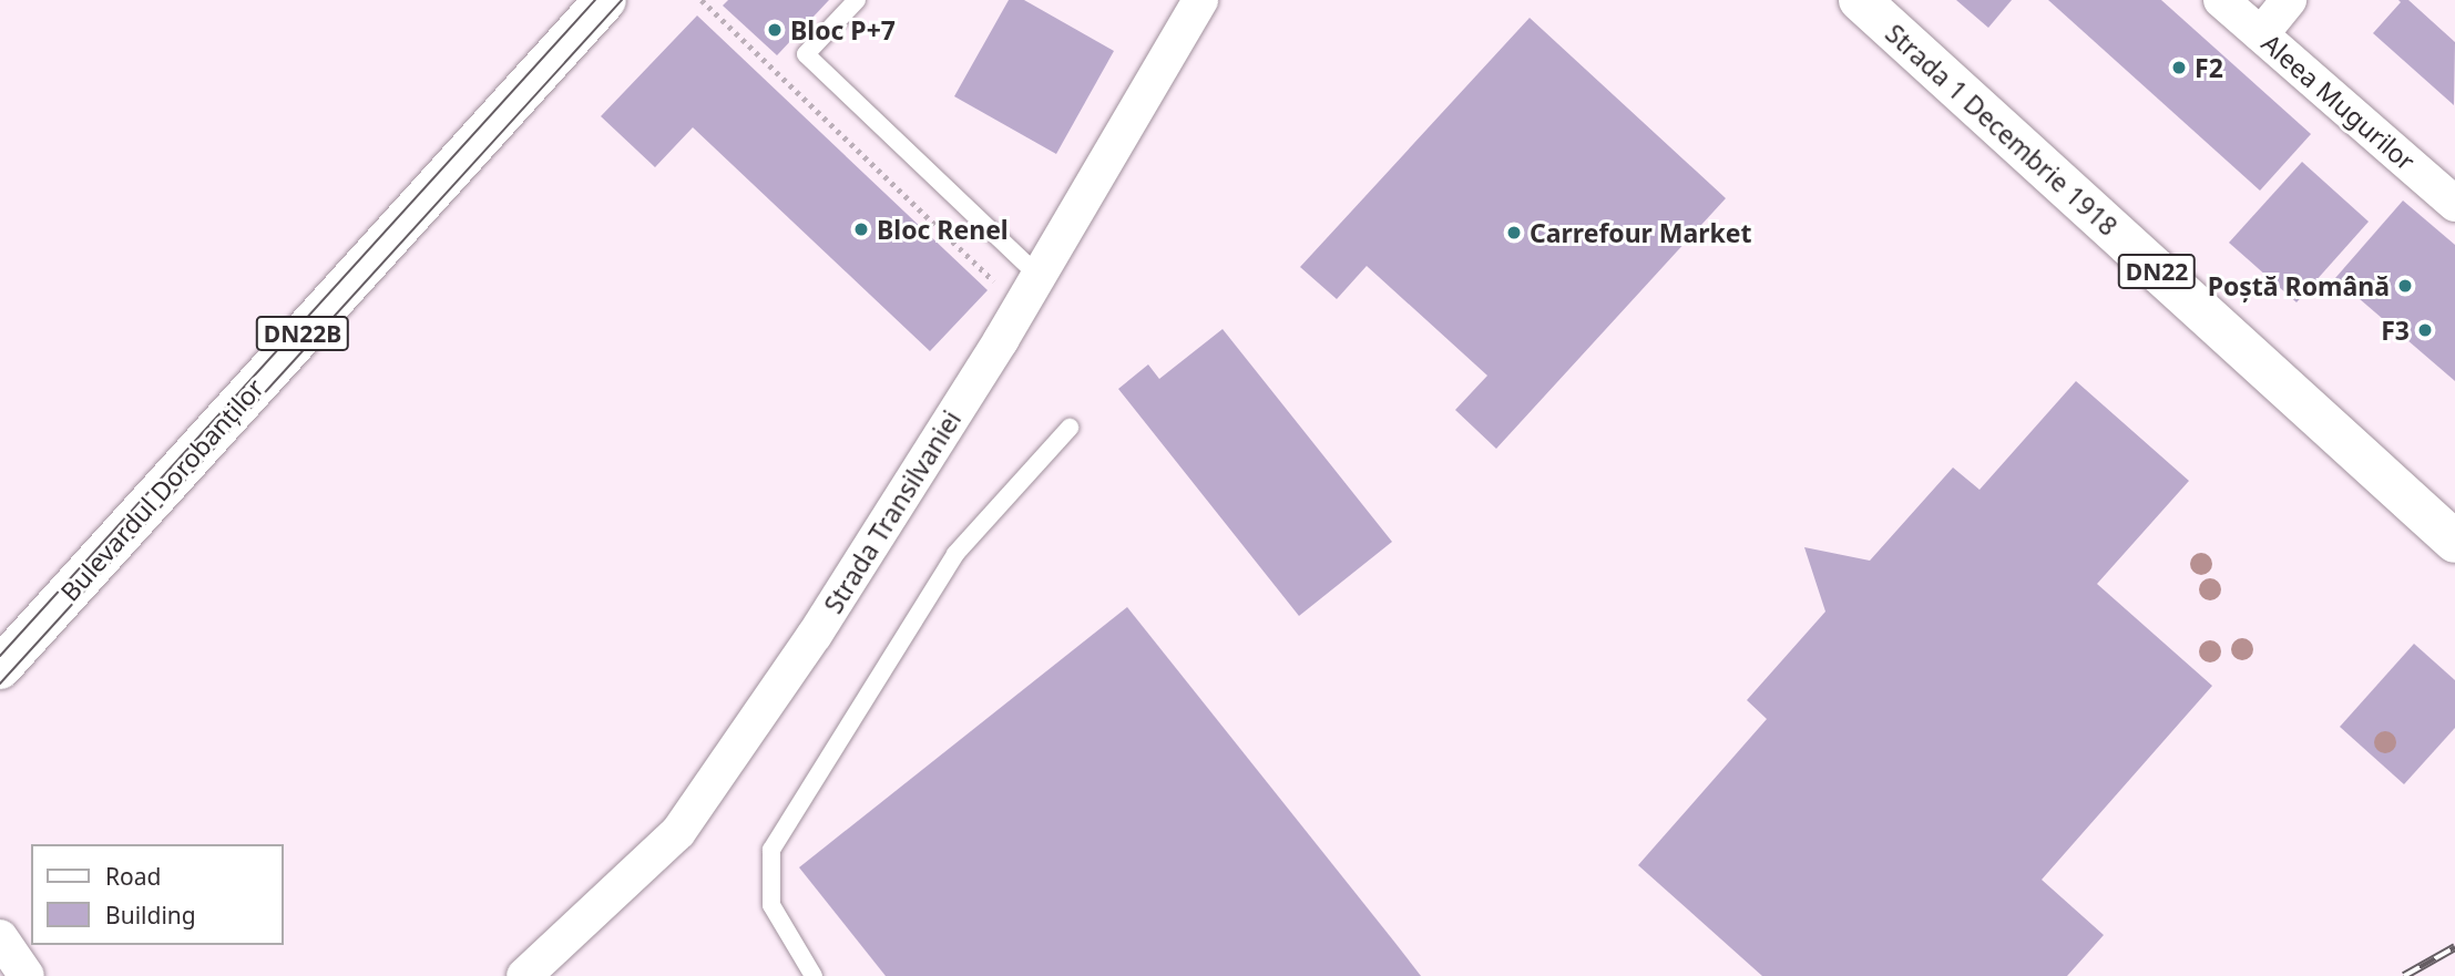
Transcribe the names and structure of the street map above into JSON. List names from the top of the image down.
{
  "streets": {
    "main road": [
      "Strada 1 Decembrie 1918",
      "DN22",
      "DN22B",
      "Bulevardul Dorobanților"
    ],
    "street": ["Aleea Mugurilor", "Strada Transilvaniei"]
  },
  "places": [
    "Bloc P+7",
    "F2",
    "Bloc Renel",
    "Carrefour Market",
    "Poștă Română",
    "F3"
  ],
  "legend": ["Road", "Building"]
}
